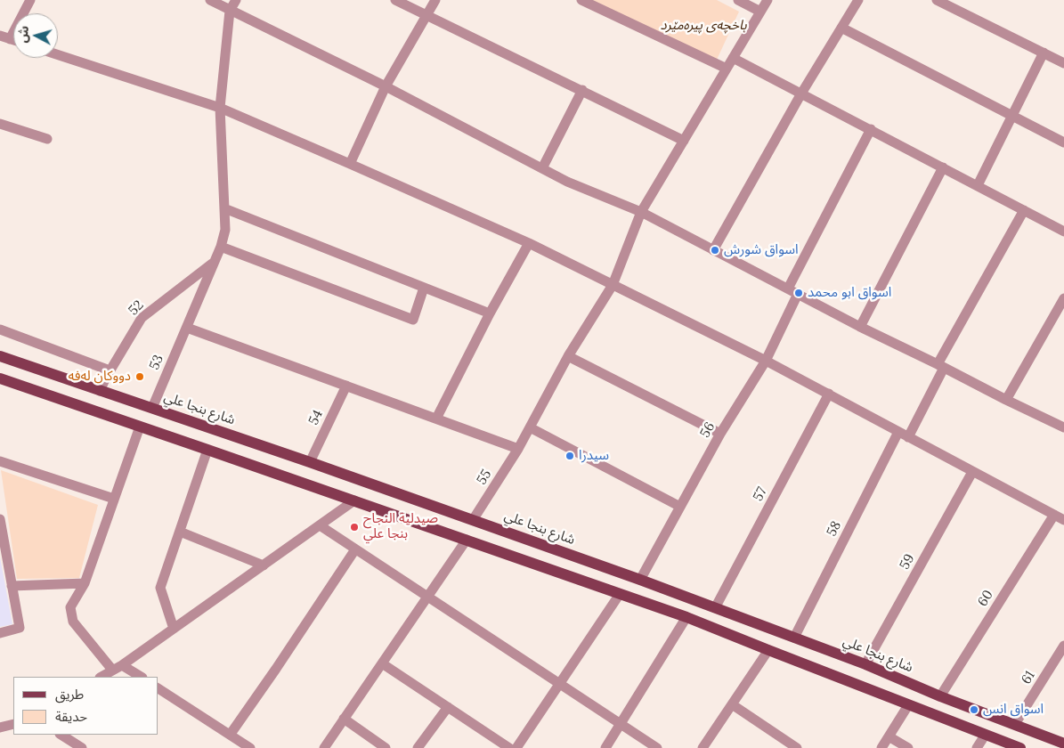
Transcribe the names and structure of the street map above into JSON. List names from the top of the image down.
{
  "streets": {
    "main road": ["شارع بنجا علي"],
    "street": [
      "52",
      "53",
      "54",
      "56",
      "55",
      "57",
      "58",
      "59",
      "60",
      "61"
    ]
  },
  "crossings": [
    ["52", "53"],
    ["52", "شارع بنجا علي"],
    ["53", "شارع بنجا علي"],
    ["شارع بنجا علي", "54"],
    ["شارع بنجا علي", "56"],
    ["شارع بنجا علي", "55"],
    ["شارع بنجا علي", "57"],
    ["شارع بنجا علي", "58"],
    ["شارع بنجا علي", "59"],
    ["شارع بنجا علي", "60"],
    ["شارع بنجا علي", "61"]
  ],
  "parks": ["باخچەی پیرەمێرد"],
  "places": [
    "اسواق شورش",
    "اسواق ابو محمد",
    "دووكان لەفە",
    "سيدرا",
    "صيدلية النجاح بنجا علي",
    "اسواق انس"
  ],
  "legend": ["طريق", "حديقة"],
  "north": "left"
}
